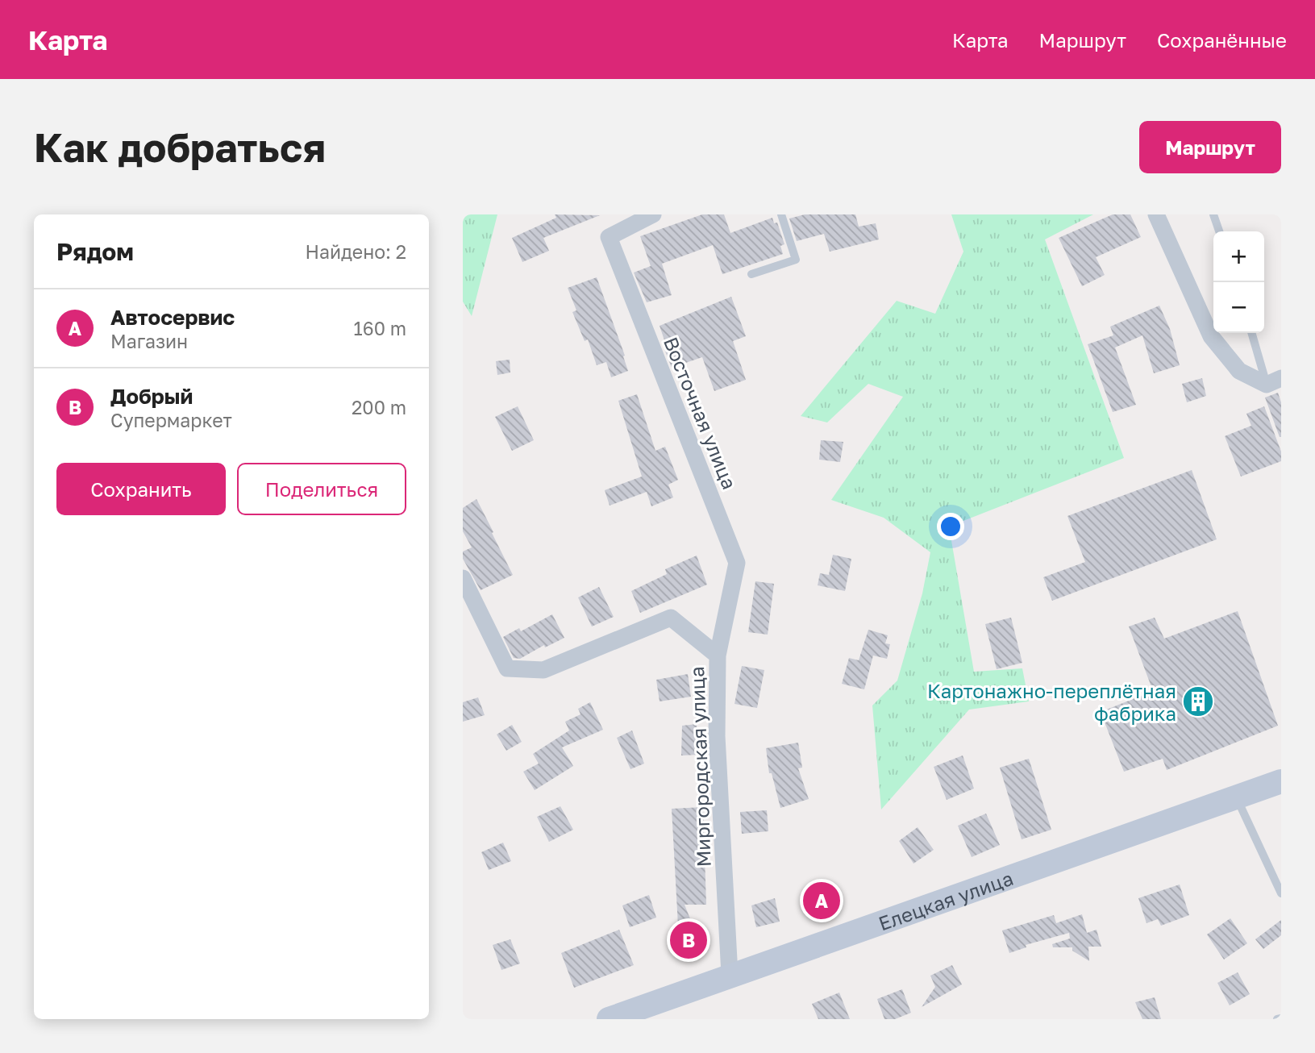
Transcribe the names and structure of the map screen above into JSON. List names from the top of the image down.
{
  "streets": {
    "main road": ["Елецкая улица"],
    "street": ["Восточная улица", "Миргородская улица"]
  },
  "crossings": [
    ["Восточная улица", "Миргородская улица"],
    ["Миргородская улица", "Елецкая улица"]
  ],
  "places": {
    "building": ["Картонажно-переплётная фабрика"]
  },
  "page": {
    "header": "Карта",
    "nav": ["Карта", "Маршрут", "Сохранённые"],
    "buttons": [
      "Маршрут",
      ["Сохранить", "Поделиться"]
    ],
    "title": "Как добраться",
    "heading": ["Рядом", "Найдено: 2"],
    "map_buttons": ["+", "−"],
    "list": [
      {
        "mark": "A",
        "name": "Автосервис",
        "note": "Магазин",
        "value": "160 m"
      },
      {
        "mark": "B",
        "name": "Добрый",
        "note": "Супермаркет",
        "value": "200 m"
      }
    ],
    "pins": ["A", "B"]
  }
}
